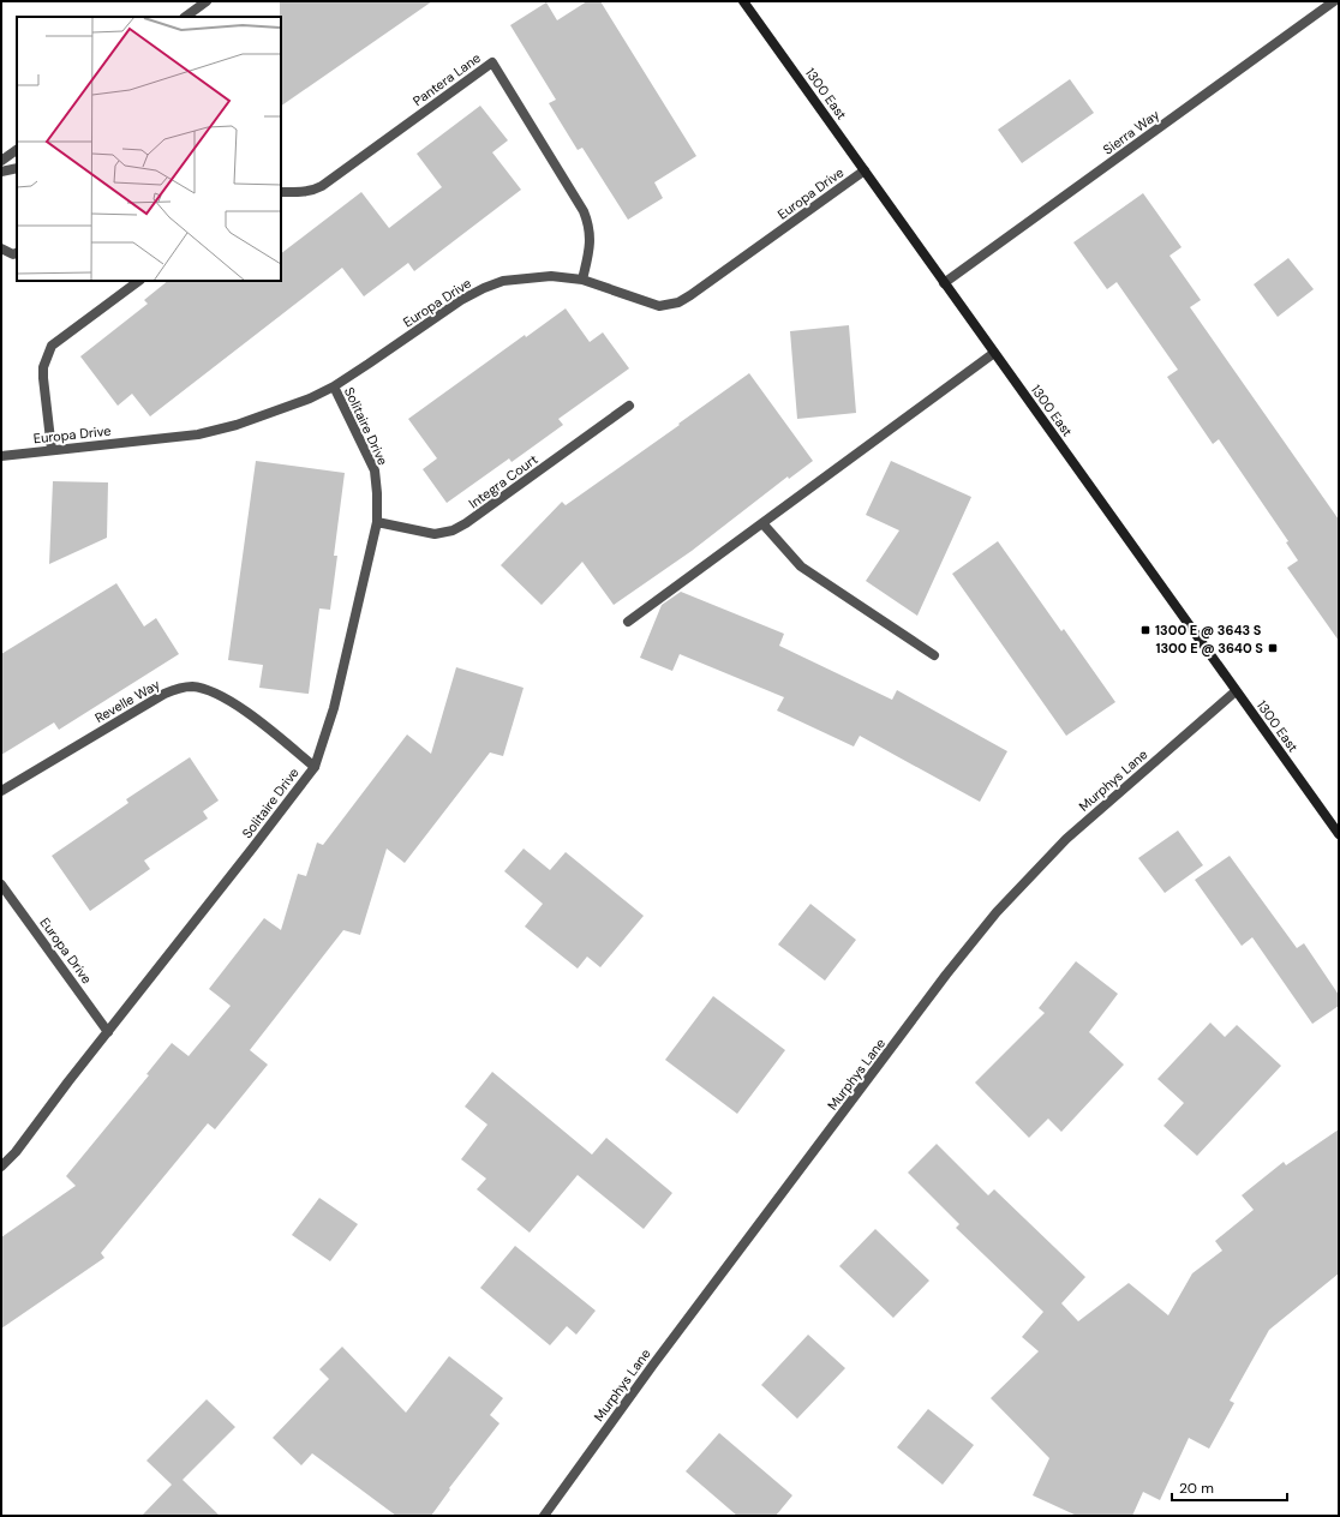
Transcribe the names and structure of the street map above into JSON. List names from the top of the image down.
{
  "streets": {
    "main road": ["1300 East"],
    "street": [
      "Pantera Lane",
      "Sierra Way",
      "Europa Drive",
      "Solitaire Drive",
      "Integra Court",
      "Revelle Way",
      "Murphys Lane"
    ]
  },
  "crossings": [
    ["Pantera Lane", "Europa Drive"],
    ["1300 East", "Sierra Way"],
    ["1300 East", "Europa Drive"],
    ["1300 East", "Murphys Lane"],
    ["Europa Drive", "Solitaire Drive"],
    ["Solitaire Drive", "Integra Court"],
    ["Solitaire Drive", "Revelle Way"]
  ],
  "places": {
    "transit": ["1300 E @ 3643 S", "1300 E @ 3640 S"]
  },
  "scale_bar": "20 m"
}
